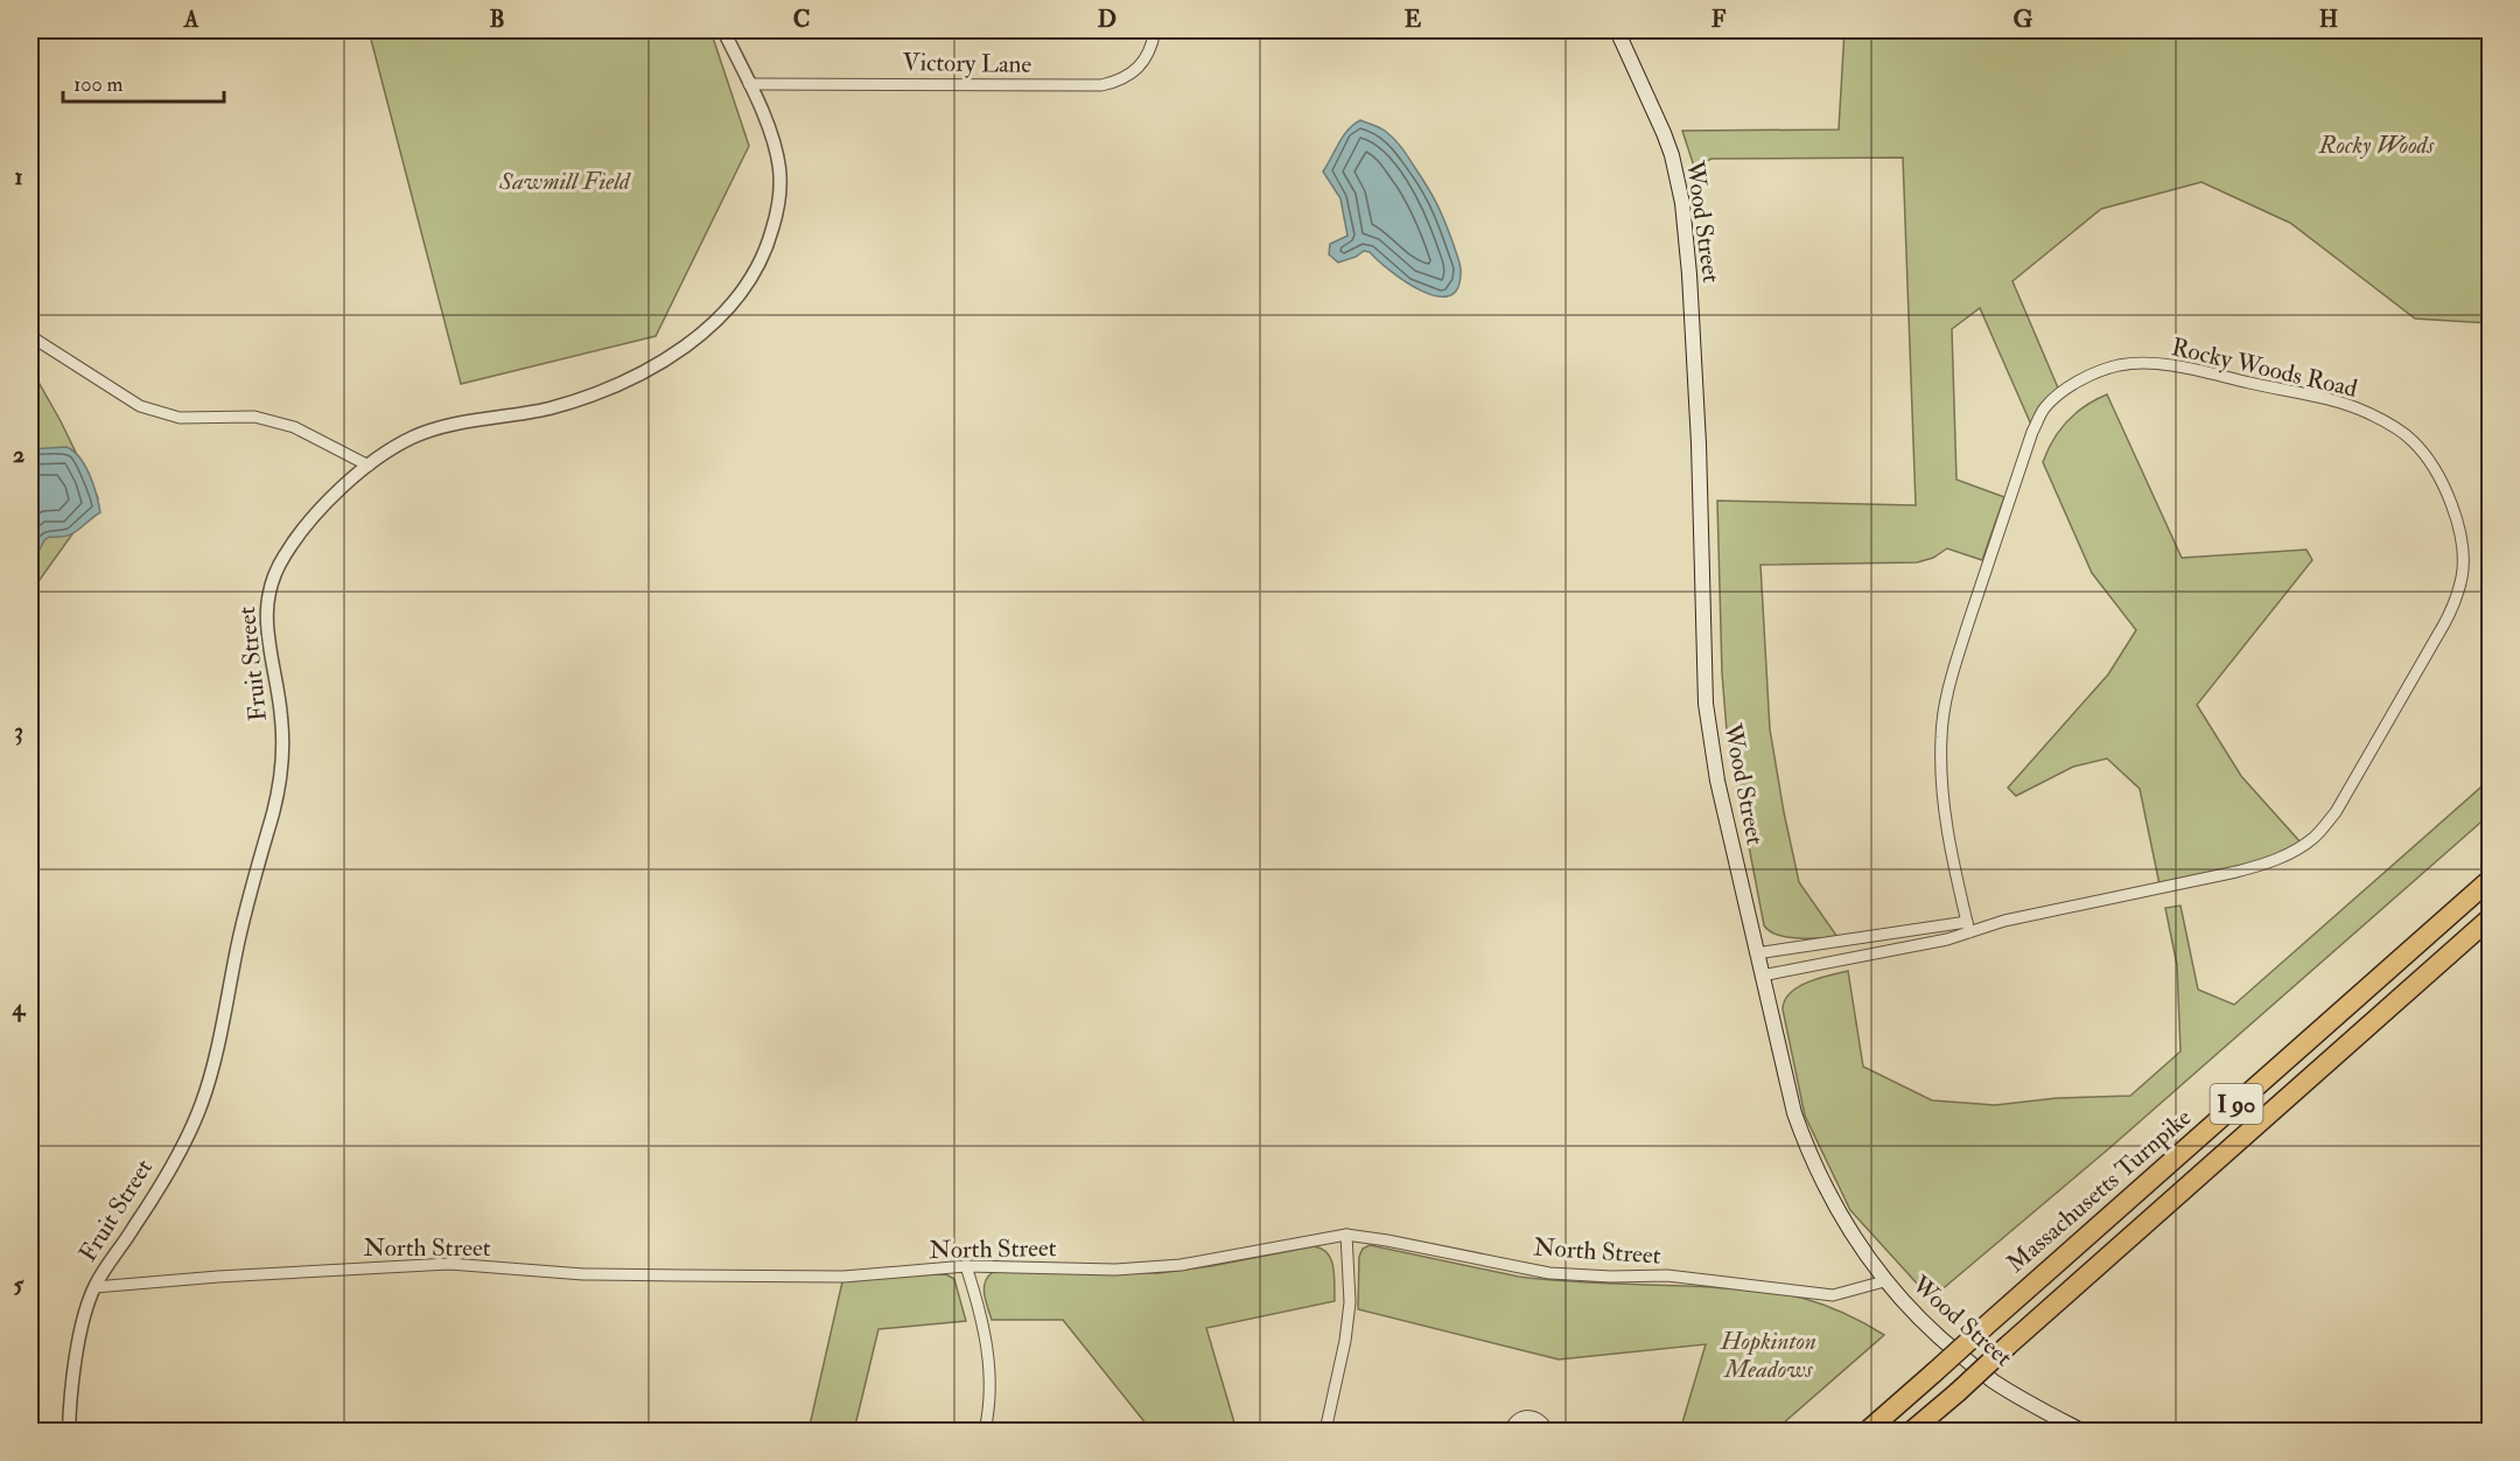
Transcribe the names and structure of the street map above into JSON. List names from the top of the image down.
{
  "streets": {
    "highway": ["I 90", "Massachusetts Turnpike"],
    "main road": ["Wood Street"],
    "street": [
      "Victory Lane",
      "Rocky Woods Road",
      "Fruit Street",
      "North Street"
    ]
  },
  "crossings": [
    ["Victory Lane", "Fruit Street"],
    ["Wood Street", "Rocky Woods Road"],
    ["Wood Street", "North Street"],
    ["Fruit Street", "North Street"]
  ],
  "parks": ["Rocky Woods", "Sawmill Field", "Hopkinton Meadows"],
  "scale_bar": "100 m",
  "grid": {
    "columns": [
      "A",
      "B",
      "C",
      "D",
      "E",
      "F",
      "G",
      "H"
    ],
    "rows": [
      "1",
      "2",
      "3",
      "4",
      "5"
    ]
  }
}
